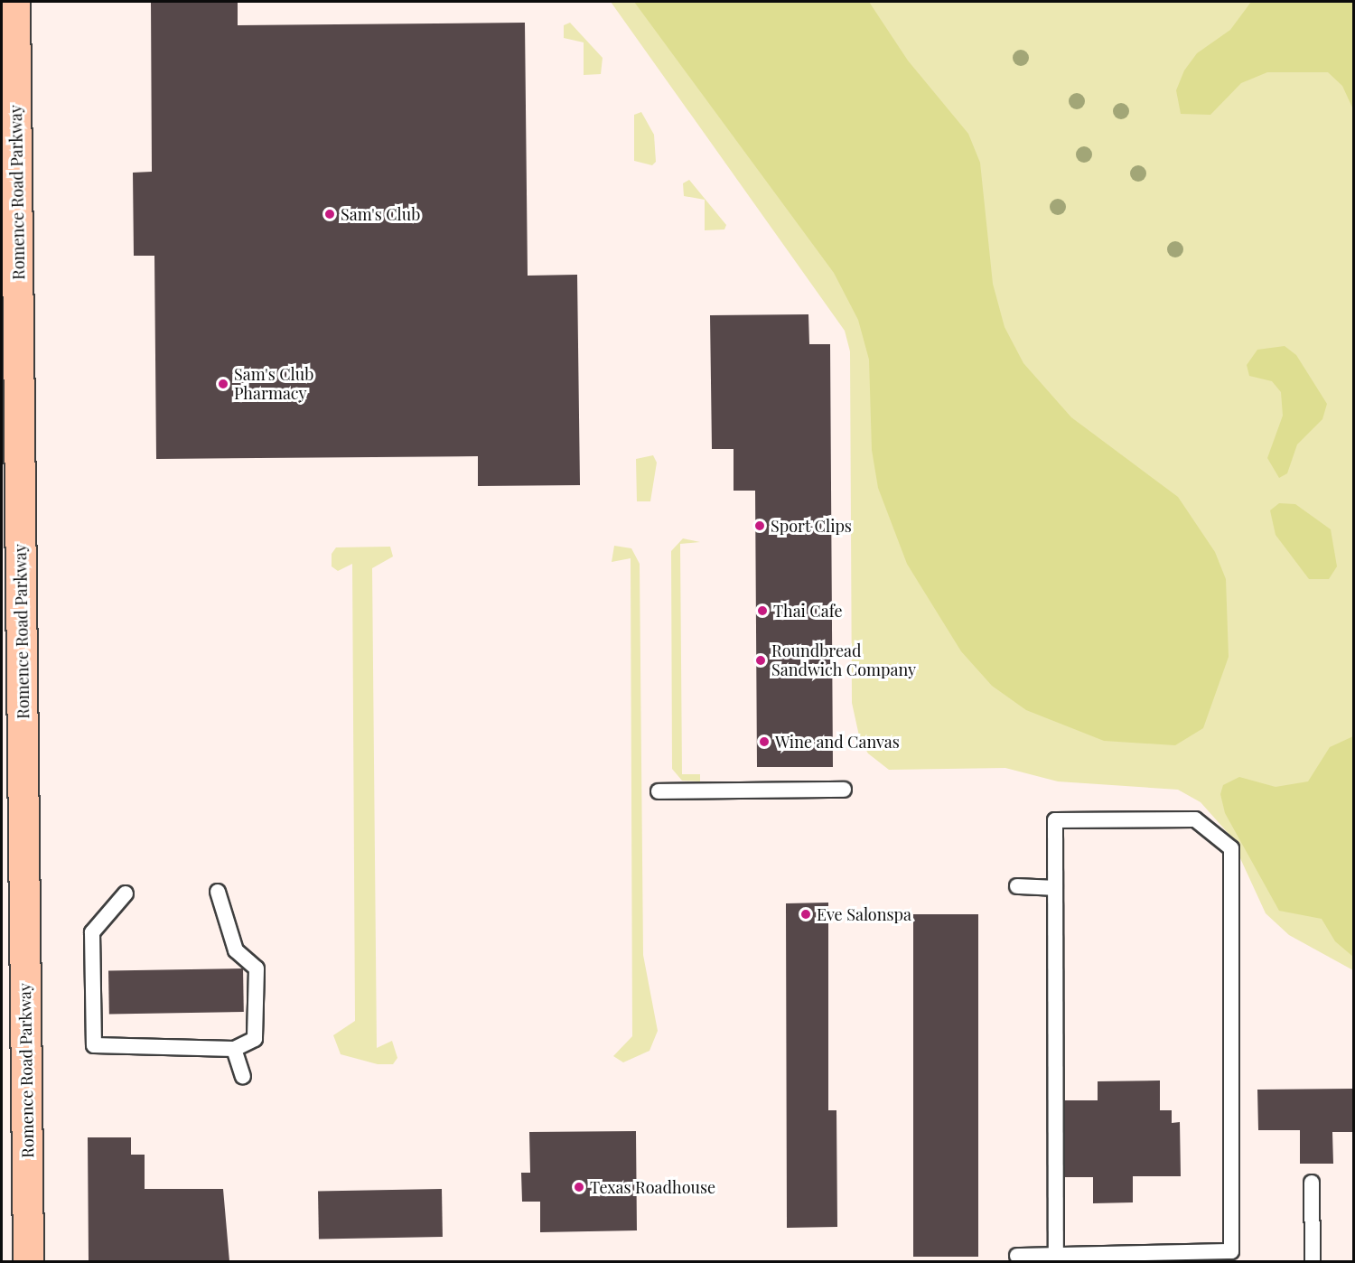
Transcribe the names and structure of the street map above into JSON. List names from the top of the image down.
{
  "streets": {
    "street": ["Romence Road Parkway"]
  },
  "places": [
    "Sam's Club",
    "Sam's Club Pharmacy",
    "Sport Clips",
    "Thai Cafe",
    "Roundbread Sandwich Company",
    "Wine and Canvas",
    "Eve Salonspa",
    "Texas Roadhouse"
  ]
}
